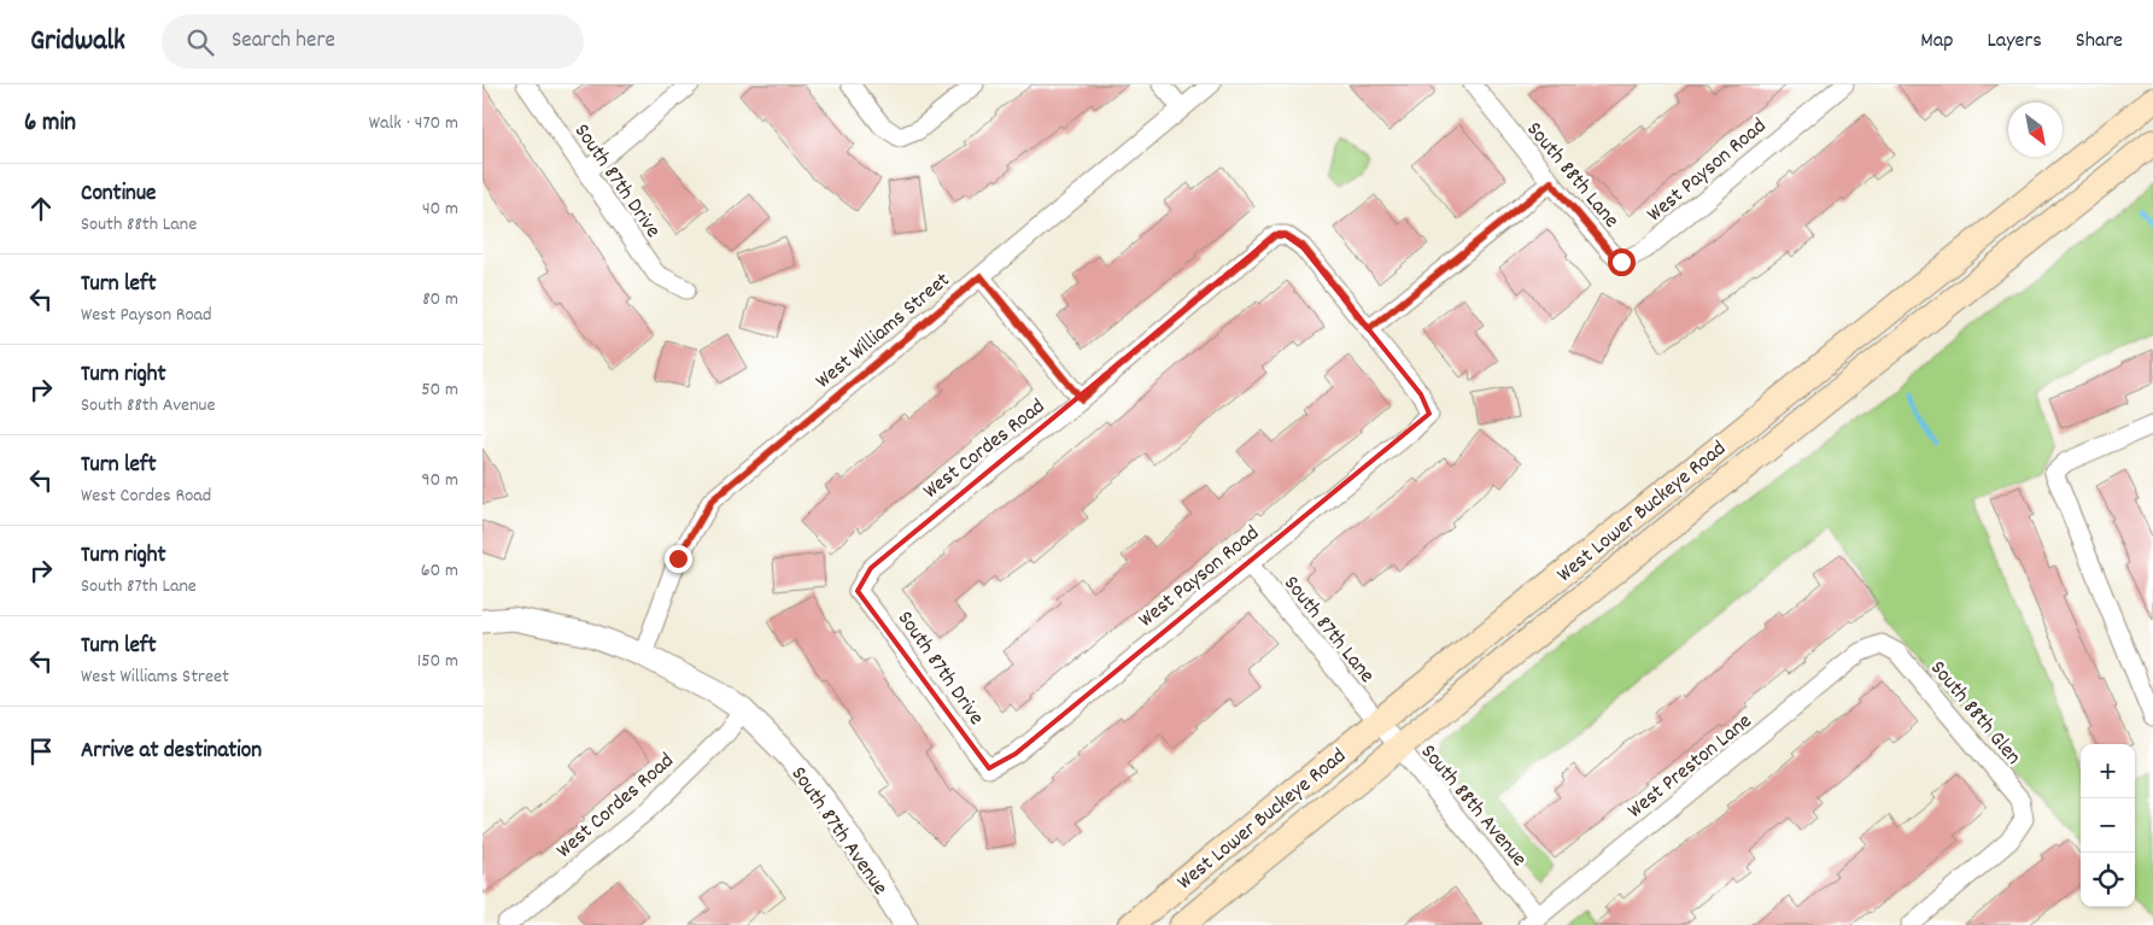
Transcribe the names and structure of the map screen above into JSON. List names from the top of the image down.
{
  "streets": {
    "main road": ["West Lower Buckeye Road"],
    "street": [
      "West Payson Road",
      "South 88th Lane",
      "South 87th Drive",
      "West Williams Street",
      "West Cordes Road",
      "South 87th Lane",
      "South 88th Glen",
      "West Preston Lane",
      "South 88th Avenue",
      "South 87th Avenue"
    ]
  },
  "crossings": [
    ["West Payson Road", "South 88th Lane"],
    ["West Payson Road", "South 87th Drive"],
    ["West Payson Road", "West Cordes Road"],
    ["West Payson Road", "South 87th Lane"],
    ["South 87th Drive", "West Cordes Road"],
    ["West Williams Street", "South 87th Avenue"],
    ["West Cordes Road", "South 87th Avenue"],
    ["West Lower Buckeye Road", "South 87th Lane"],
    ["West Lower Buckeye Road", "South 88th Avenue"],
    ["South 87th Lane", "South 88th Avenue"],
    ["South 88th Glen", "West Preston Lane"],
    ["West Preston Lane", "South 88th Avenue"]
  ],
  "north": "bottom right",
  "page": {
    "header": "Gridwalk",
    "search": "Search here",
    "nav": ["Map", "Layers", "Share"],
    "heading": ["6 min", "Walk · 470 m"],
    "list": [
      ["Continue", "South 88th Lane", "40 m"],
      ["Turn left", "West Payson Road", "80 m"],
      ["Turn right", "South 88th Avenue", "50 m"],
      ["Turn left", "West Cordes Road", "90 m"],
      ["Turn right", "South 87th Lane", "60 m"],
      ["Turn left", "West Williams Street", "150 m"],
      "Arrive at destination"
    ],
    "map_buttons": ["+", "−"]
  }
}
